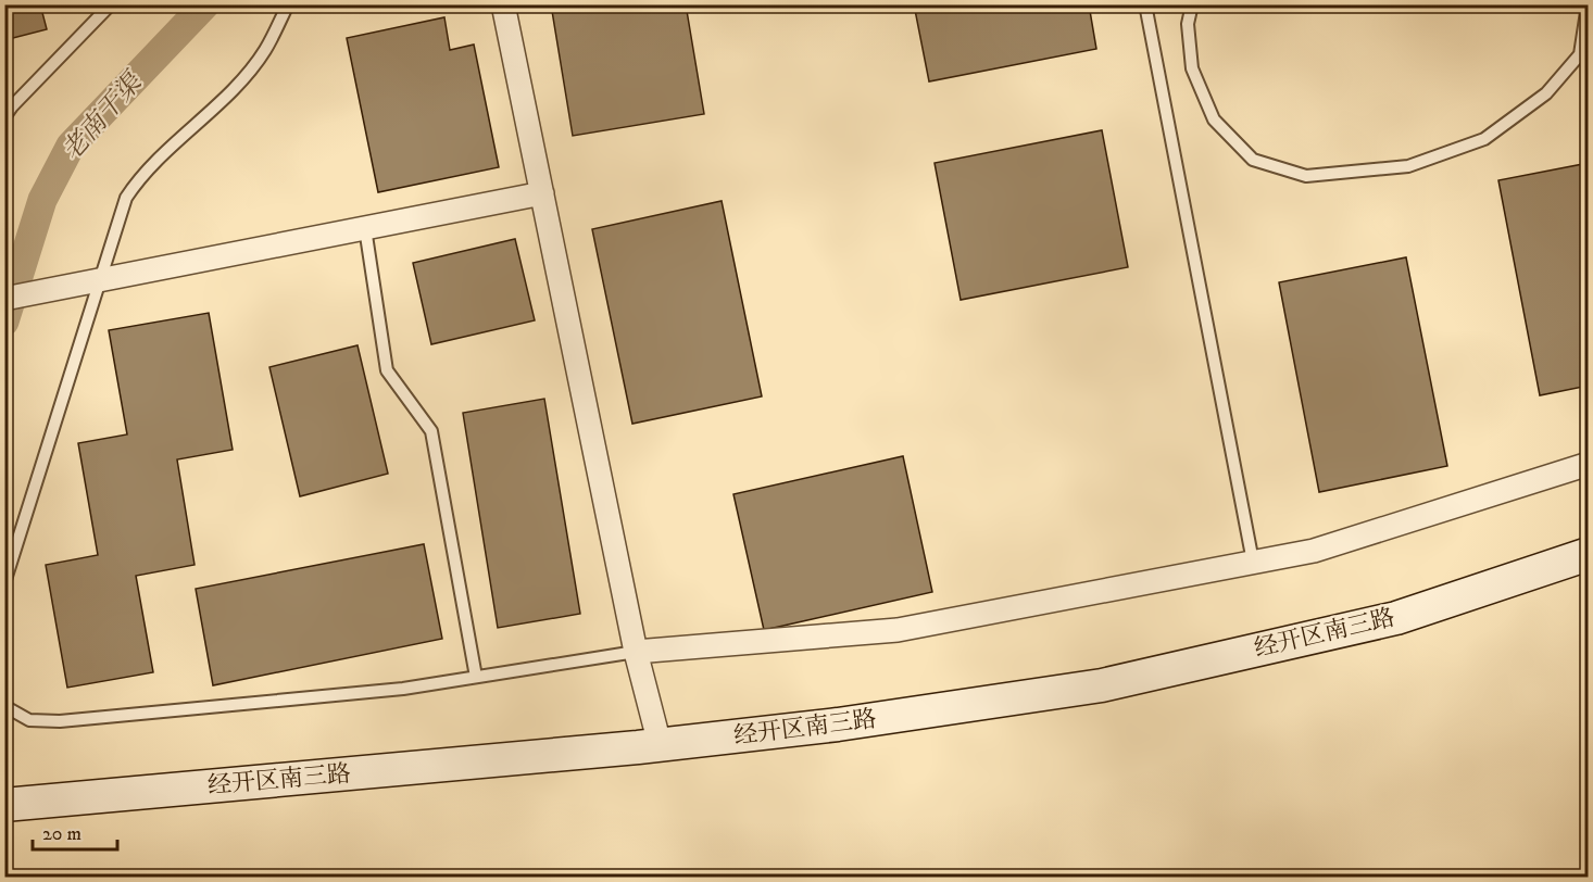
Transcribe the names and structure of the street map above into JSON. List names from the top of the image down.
{
  "streets": {
    "street": ["经开区南三路"]
  },
  "water": ["老南干渠"],
  "scale_bar": "20 m"
}
